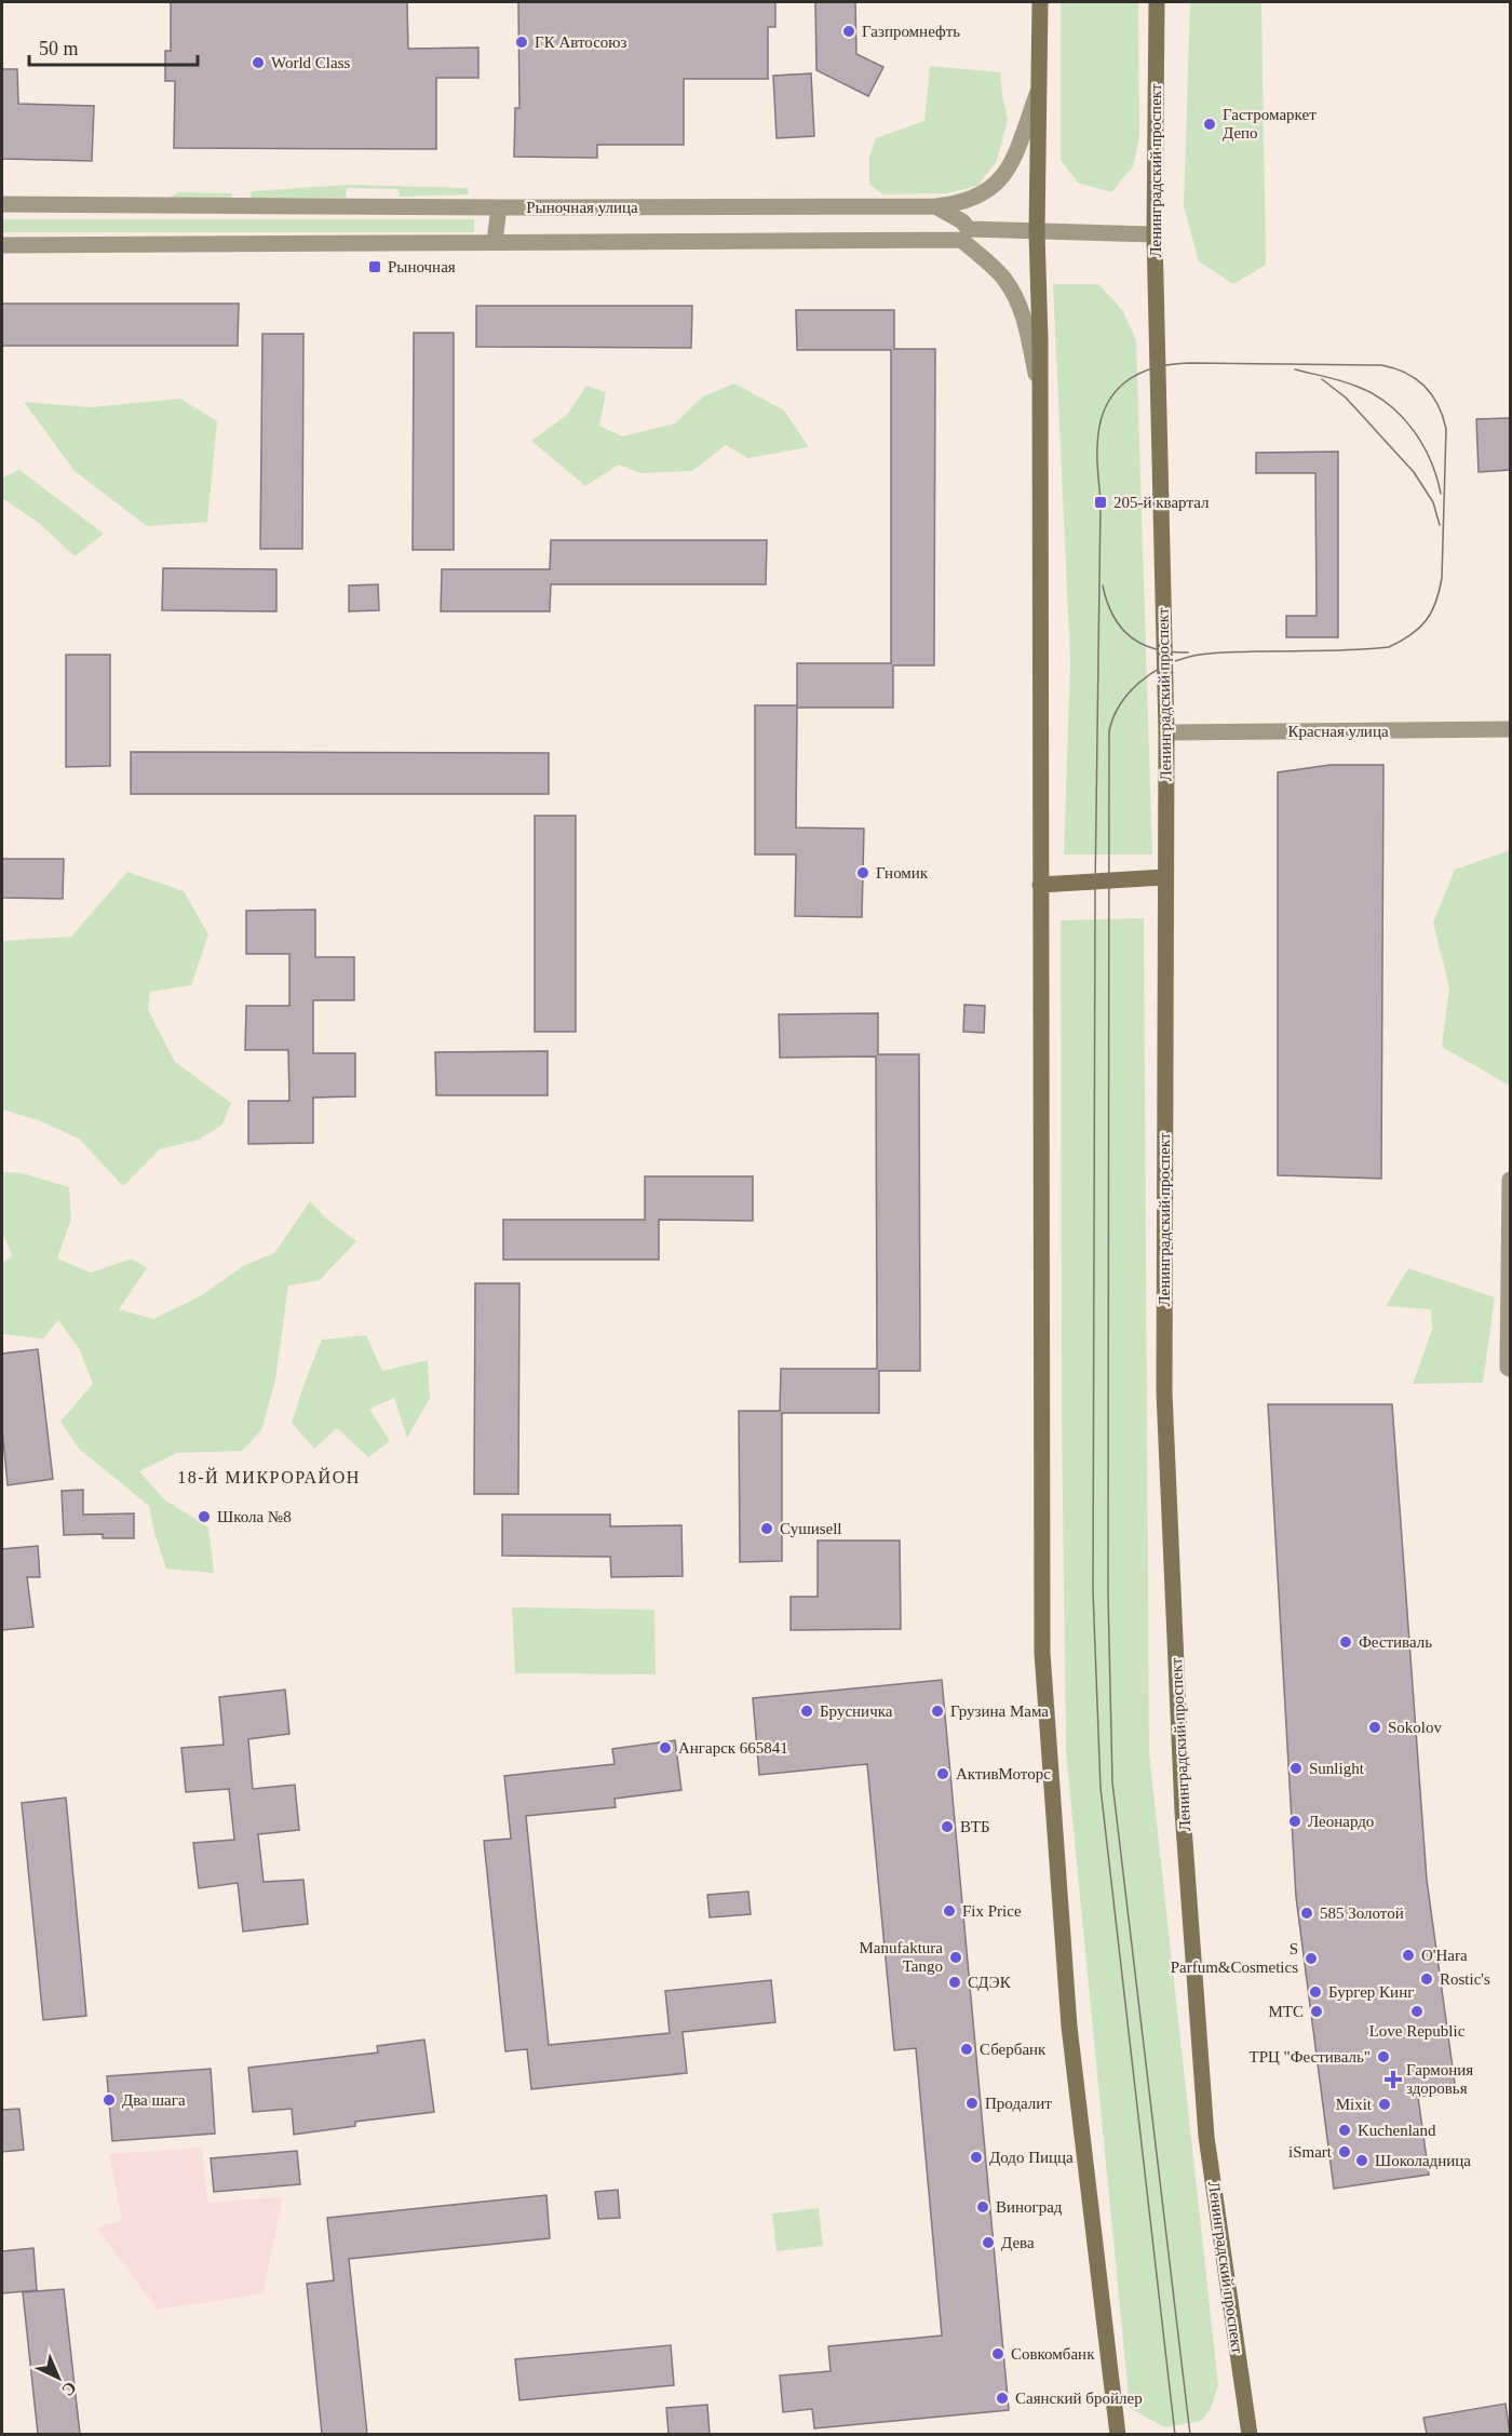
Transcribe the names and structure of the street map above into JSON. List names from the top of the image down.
{
  "streets": {
    "main road": ["Ленинградский проспект"],
    "street": ["Рыночная улица", "Красная улица"]
  },
  "crossings": [
    ["Ленинградский проспект", "Рыночная улица"],
    ["Ленинградский проспект", "Красная улица"]
  ],
  "districts": ["18-Й МИКРОРАЙОН"],
  "places": {
    "other": [
      "Газпромнефть",
      "ГК Автосоюз",
      "World Class",
      "Гастромаркет Депо",
      "Гномик",
      "Школа №8",
      "Сушиsell",
      "Фестиваль",
      "Брусничка",
      "Грузина Мама",
      "Sokolov",
      "Ангарск 665841",
      "Sunlight",
      "АктивМоторс",
      "Леонардо",
      "ВТБ",
      "Fix Price",
      "585 Золотой",
      "O'Hara",
      "Manufaktura Tango",
      "S Parfum&Cosmetics",
      "Rostic's",
      "СДЭК",
      "Бургер Кинг",
      "МТС",
      "Love Republic",
      "Сбербанк",
      "ТРЦ \"Фестиваль\"",
      "Два шага",
      "Продалит",
      "Mixit",
      "Kuchenland",
      "iSmart",
      "Додо Пицца",
      "Шоколадница",
      "Виноград",
      "Дева",
      "Совкомбанк",
      "Саянский бройлер"
    ],
    "transit": ["Рыночная", "205-й квартал"],
    "health": ["Гармония здоровья"]
  },
  "scale_bar": "50 m",
  "north": "bottom right"
}
